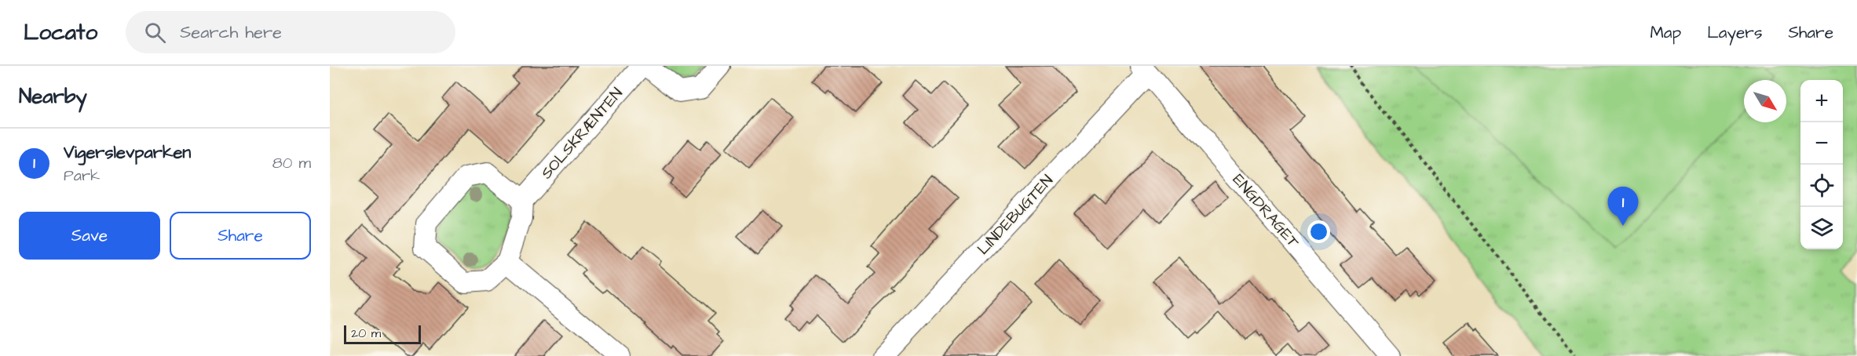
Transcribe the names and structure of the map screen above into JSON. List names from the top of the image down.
{
  "streets": {
    "street": ["SOLSKRÆNTEN", "ENGDRAGET", "LINDEBUGTEN"]
  },
  "crossings": [
    ["ENGDRAGET", "LINDEBUGTEN"]
  ],
  "scale_bar": "20 m",
  "north": "bottom right",
  "page": {
    "header": "Locato",
    "search": "Search here",
    "nav": ["Map", "Layers", "Share"],
    "heading": "Nearby",
    "map_buttons": ["+", "−"],
    "list": [
      {
        "mark": "1",
        "name": "Vigerslevparken",
        "note": "Park",
        "value": "80 m"
      }
    ],
    "pins": "1",
    "buttons": ["Save", "Share"],
    "scale": "20 m"
  }
}
